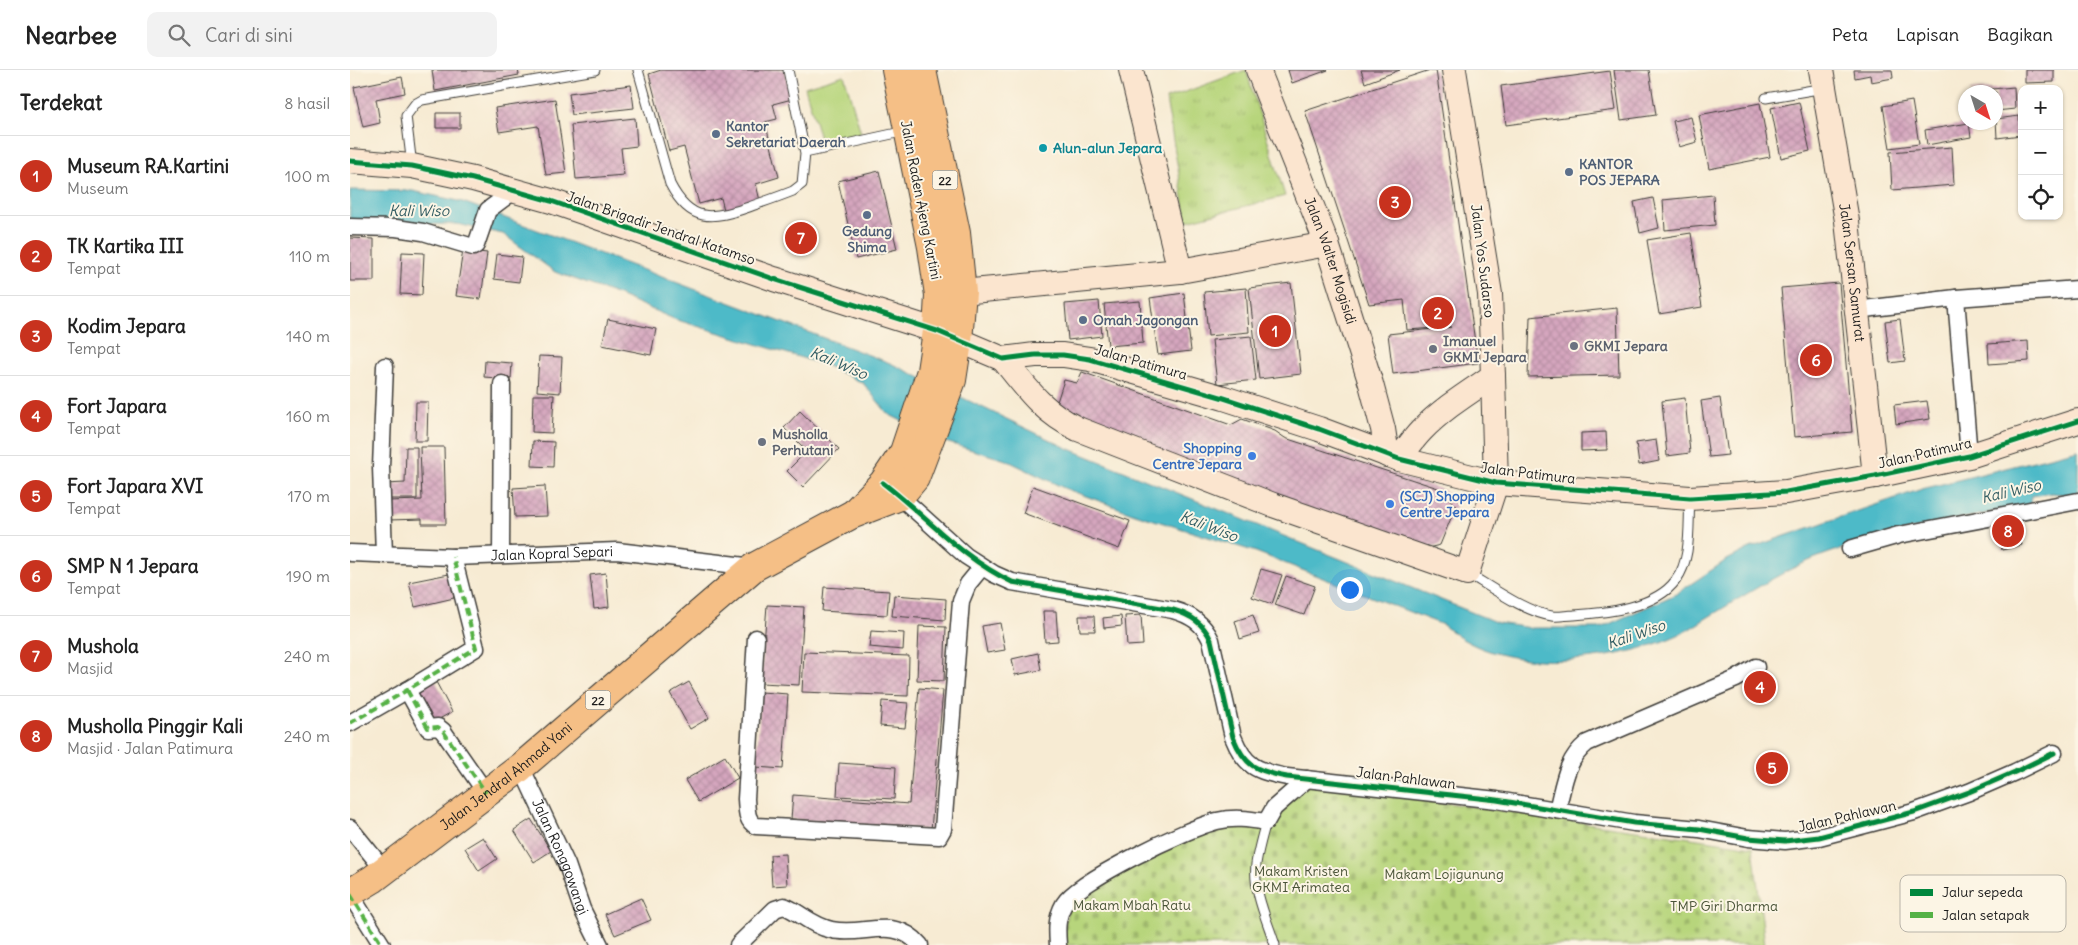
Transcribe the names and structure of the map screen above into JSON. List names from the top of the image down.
{
  "streets": {
    "highway": ["22", "Jalan Raden Ajeng Kartini", "Jalan Jendral Ahmad Yani"],
    "street": [
      "Jalan Brigadir Jendral Katamso",
      "Jalan Walter Mogisidi",
      "Jalan Yos Sudarso",
      "Jalan Sersan Samurat",
      "Jalan Patimura",
      "Jalan Kopral Separi",
      "Jalan Pahlawan",
      "Jalan Ronggowangi"
    ]
  },
  "crossings": [
    ["Jalan Raden Ajeng Kartini", "Jalan Brigadir Jendral Katamso"],
    ["Jalan Raden Ajeng Kartini", "Jalan Jendral Ahmad Yani"],
    ["Jalan Brigadir Jendral Katamso", "Jalan Jendral Ahmad Yani"],
    ["Jalan Walter Mogisidi", "Jalan Patimura"],
    ["Jalan Yos Sudarso", "Jalan Patimura"],
    ["Jalan Sersan Samurat", "Jalan Patimura"],
    ["Jalan Kopral Separi", "Jalan Jendral Ahmad Yani"],
    ["Jalan Jendral Ahmad Yani", "Jalan Pahlawan"],
    ["Jalan Jendral Ahmad Yani", "Jalan Ronggowangi"]
  ],
  "water": ["Kali Wiso"],
  "parks": [
    "Makam Kristen GKMI Arimatea",
    "Makam Lojigunung",
    "Makam Mbah Ratu",
    "TMP Giri Dharma"
  ],
  "places": [
    "Kantor Sekretariat Daerah",
    "Alun-alun Jepara",
    "KANTOR POS JEPARA",
    "Gedung Shima",
    "Omah Jagongan",
    "GKMI Jepara",
    "Imanuel GKMI Jepara",
    "Musholla Perhutani",
    "Shopping Centre Jepara",
    "(SCJ) Shopping Centre Jepara"
  ],
  "legend": ["Jalur sepeda", "Jalan setapak"],
  "north": "bottom right",
  "page": {
    "header": "Nearbee",
    "search": "Cari di sini",
    "nav": ["Peta", "Lapisan", "Bagikan"],
    "heading": ["Terdekat", "8 hasil"],
    "map_buttons": ["+", "−"],
    "list": [
      {
        "mark": "1",
        "name": "Museum RA.Kartini",
        "note": "Museum",
        "value": "100 m"
      },
      {
        "mark": "2",
        "name": "TK Kartika III",
        "note": "Tempat",
        "value": "110 m"
      },
      {
        "mark": "3",
        "name": "Kodim Jepara",
        "note": "Tempat",
        "value": "140 m"
      },
      {
        "mark": "4",
        "name": "Fort Japara",
        "note": "Tempat",
        "value": "160 m"
      },
      {
        "mark": "5",
        "name": "Fort Japara XVI",
        "note": "Tempat",
        "value": "170 m"
      },
      {
        "mark": "6",
        "name": "SMP N 1 Jepara",
        "note": "Tempat",
        "value": "190 m"
      },
      {
        "mark": "7",
        "name": "Mushola",
        "note": "Masjid",
        "value": "240 m"
      },
      {
        "mark": "8",
        "name": "Musholla Pinggir Kali",
        "note": "Masjid · Jalan Patimura",
        "value": "240 m"
      }
    ],
    "pins": [
      "3",
      "7",
      "2",
      "1",
      "6",
      "8",
      "4",
      "5"
    ]
  }
}
